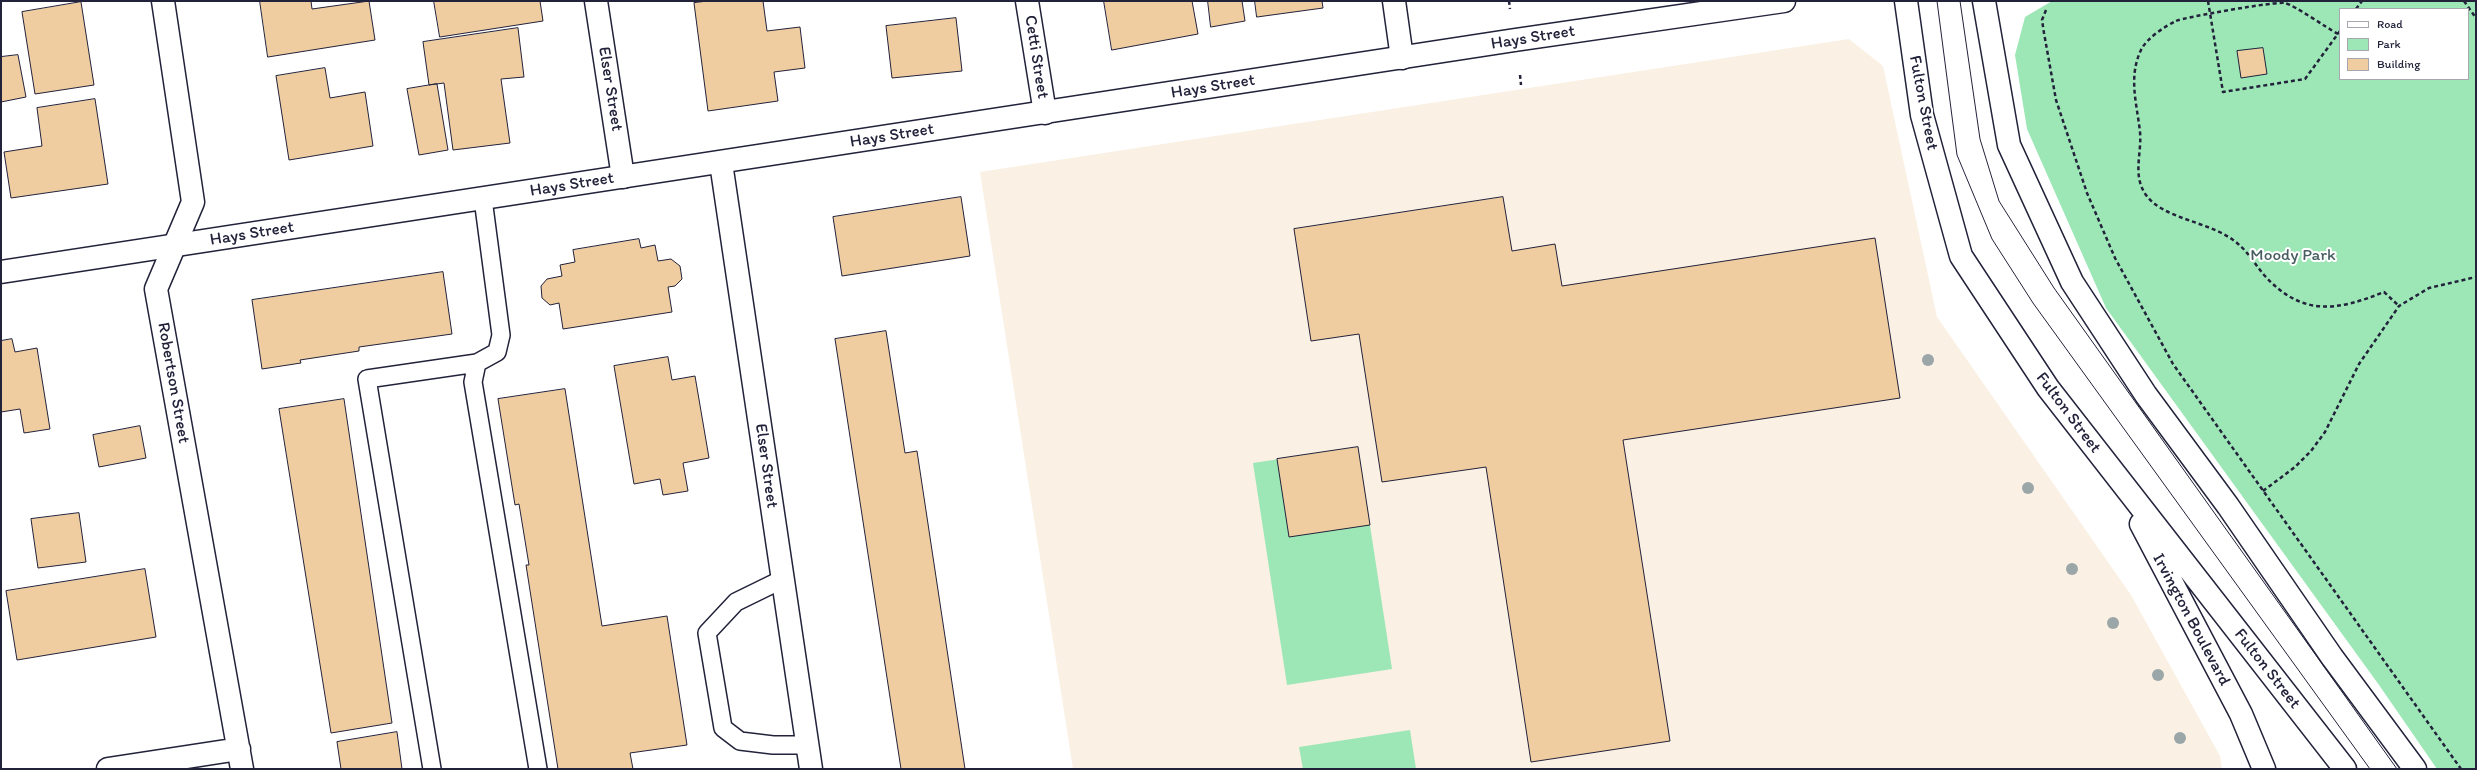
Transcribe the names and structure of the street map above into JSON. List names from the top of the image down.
{
  "streets": {
    "street": [
      "Hays Street",
      "Cetti Street",
      "Elser Street",
      "Fulton Street",
      "Robertson Street",
      "Irvington Boulevard"
    ]
  },
  "crossings": [
    ["Hays Street", "Cetti Street"],
    ["Hays Street", "Elser Street"],
    ["Hays Street", "Robertson Street"],
    ["Fulton Street", "Irvington Boulevard"]
  ],
  "parks": ["Moody Park"],
  "legend": ["Road", "Park", "Building"]
}
